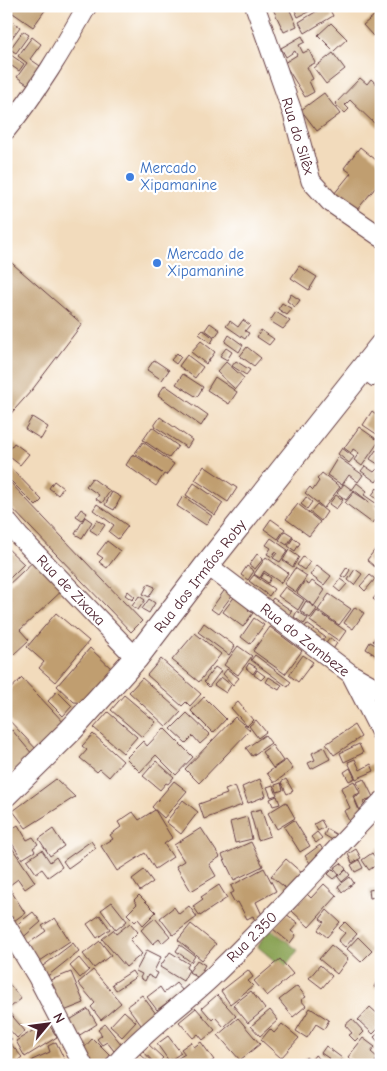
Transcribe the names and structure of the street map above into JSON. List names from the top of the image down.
{
  "streets": {
    "street": [
      "Rua do Silêx",
      "Rua dos Irmãos Roby",
      "Rua de Zixaxa",
      "Rua do Zambeze",
      "Rua 2.350"
    ]
  },
  "crossings": [
    ["Rua dos Irmãos Roby", "Rua de Zixaxa"],
    ["Rua dos Irmãos Roby", "Rua do Zambeze"]
  ],
  "places": ["Mercado Xipamanine", "Mercado de Xipamanine"],
  "north": "top right"
}
